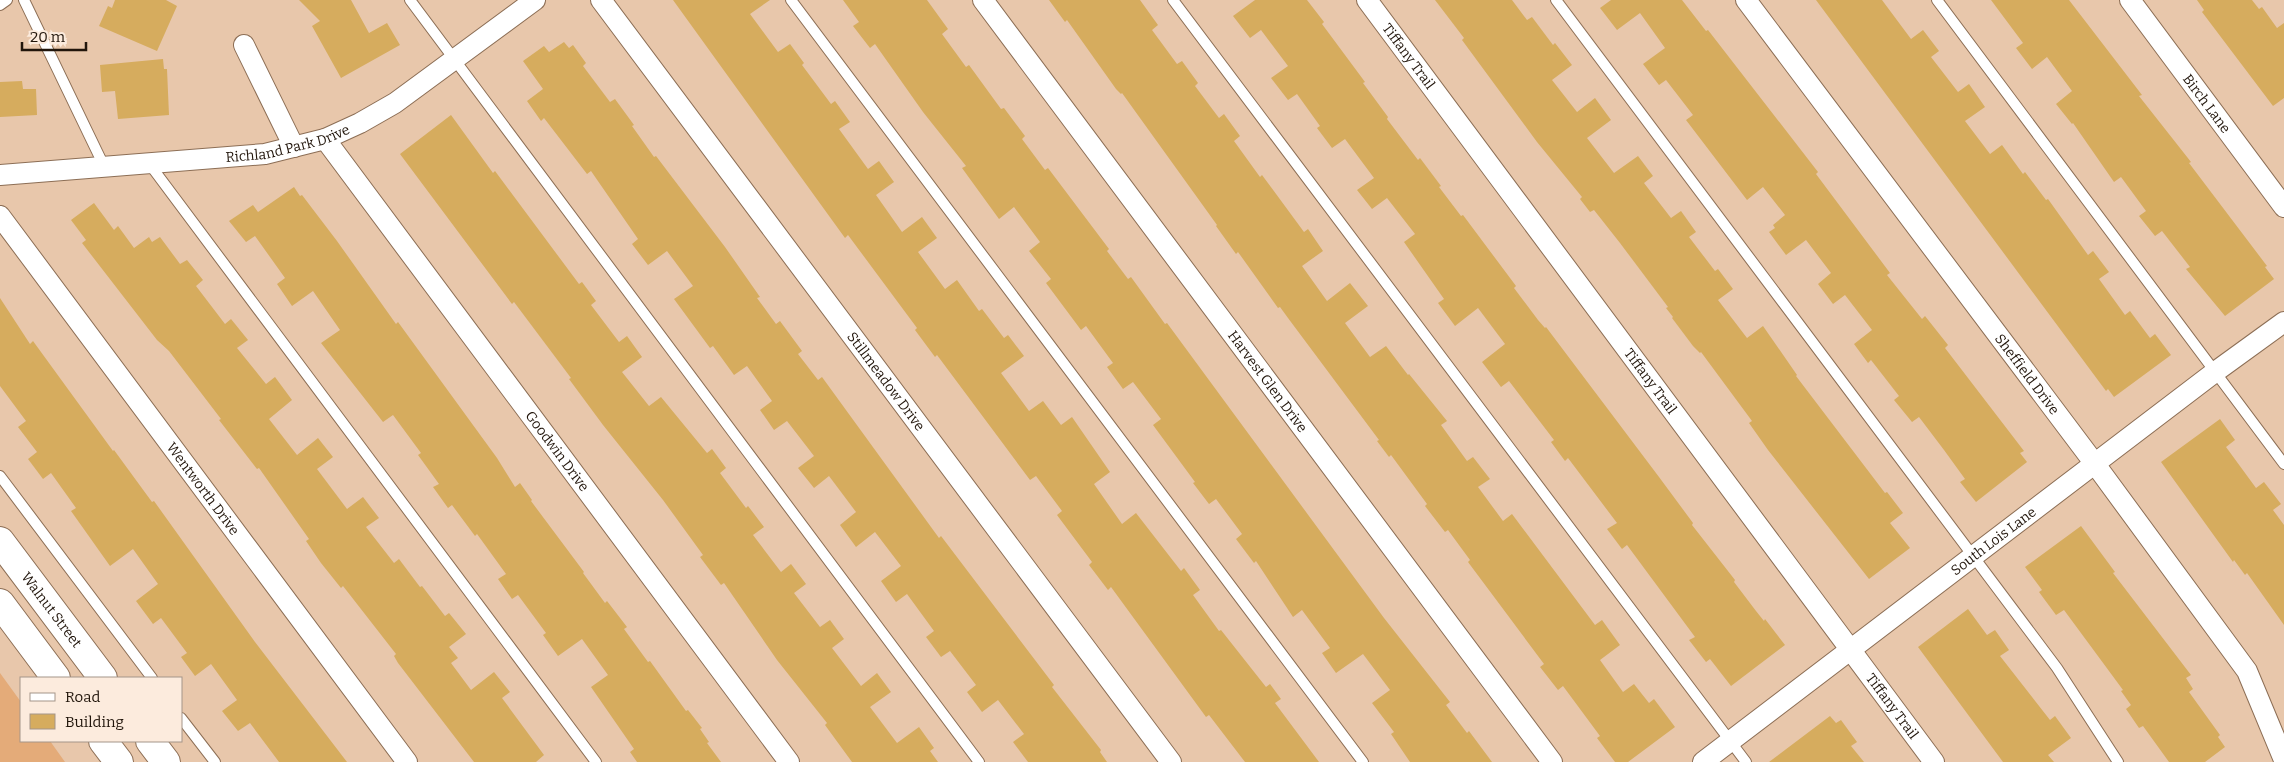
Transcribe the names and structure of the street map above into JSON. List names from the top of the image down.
{
  "streets": {
    "main road": ["Walnut Street"],
    "street": [
      "Tiffany Trail",
      "Birch Lane",
      "Richland Park Drive",
      "Sheffield Drive",
      "Stillmeadow Drive",
      "Harvest Glen Drive",
      "Goodwin Drive",
      "Wentworth Drive",
      "South Lois Lane"
    ]
  },
  "crossings": [
    ["Tiffany Trail", "South Lois Lane"],
    ["Richland Park Drive", "Goodwin Drive"],
    ["Sheffield Drive", "South Lois Lane"]
  ],
  "legend": ["Road", "Building"],
  "scale_bar": "20 m"
}
